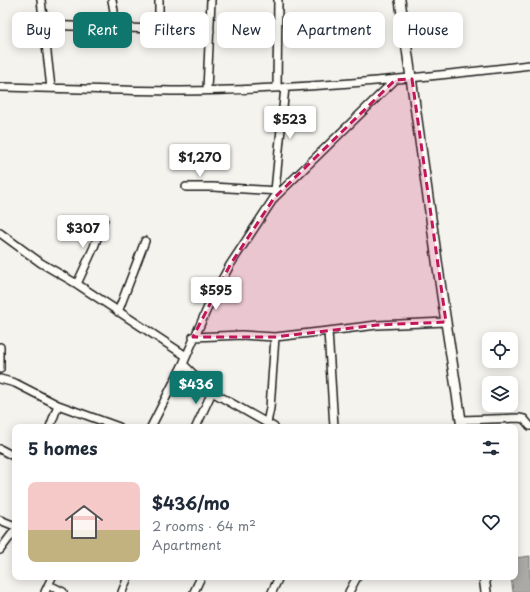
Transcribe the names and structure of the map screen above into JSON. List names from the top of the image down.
{
  "page": {
    "chip": [
      "Buy",
      "Rent",
      "Filters",
      "New",
      "Apartment",
      "House"
    ],
    "price": [
      "$523",
      "$1,270",
      "$307",
      "$595",
      "$436"
    ],
    "heading": "5 homes",
    "list": [
      {
        "name": "$436/mo",
        "note": "2 rooms · 64 m² · Apartment"
      }
    ]
  }
}
